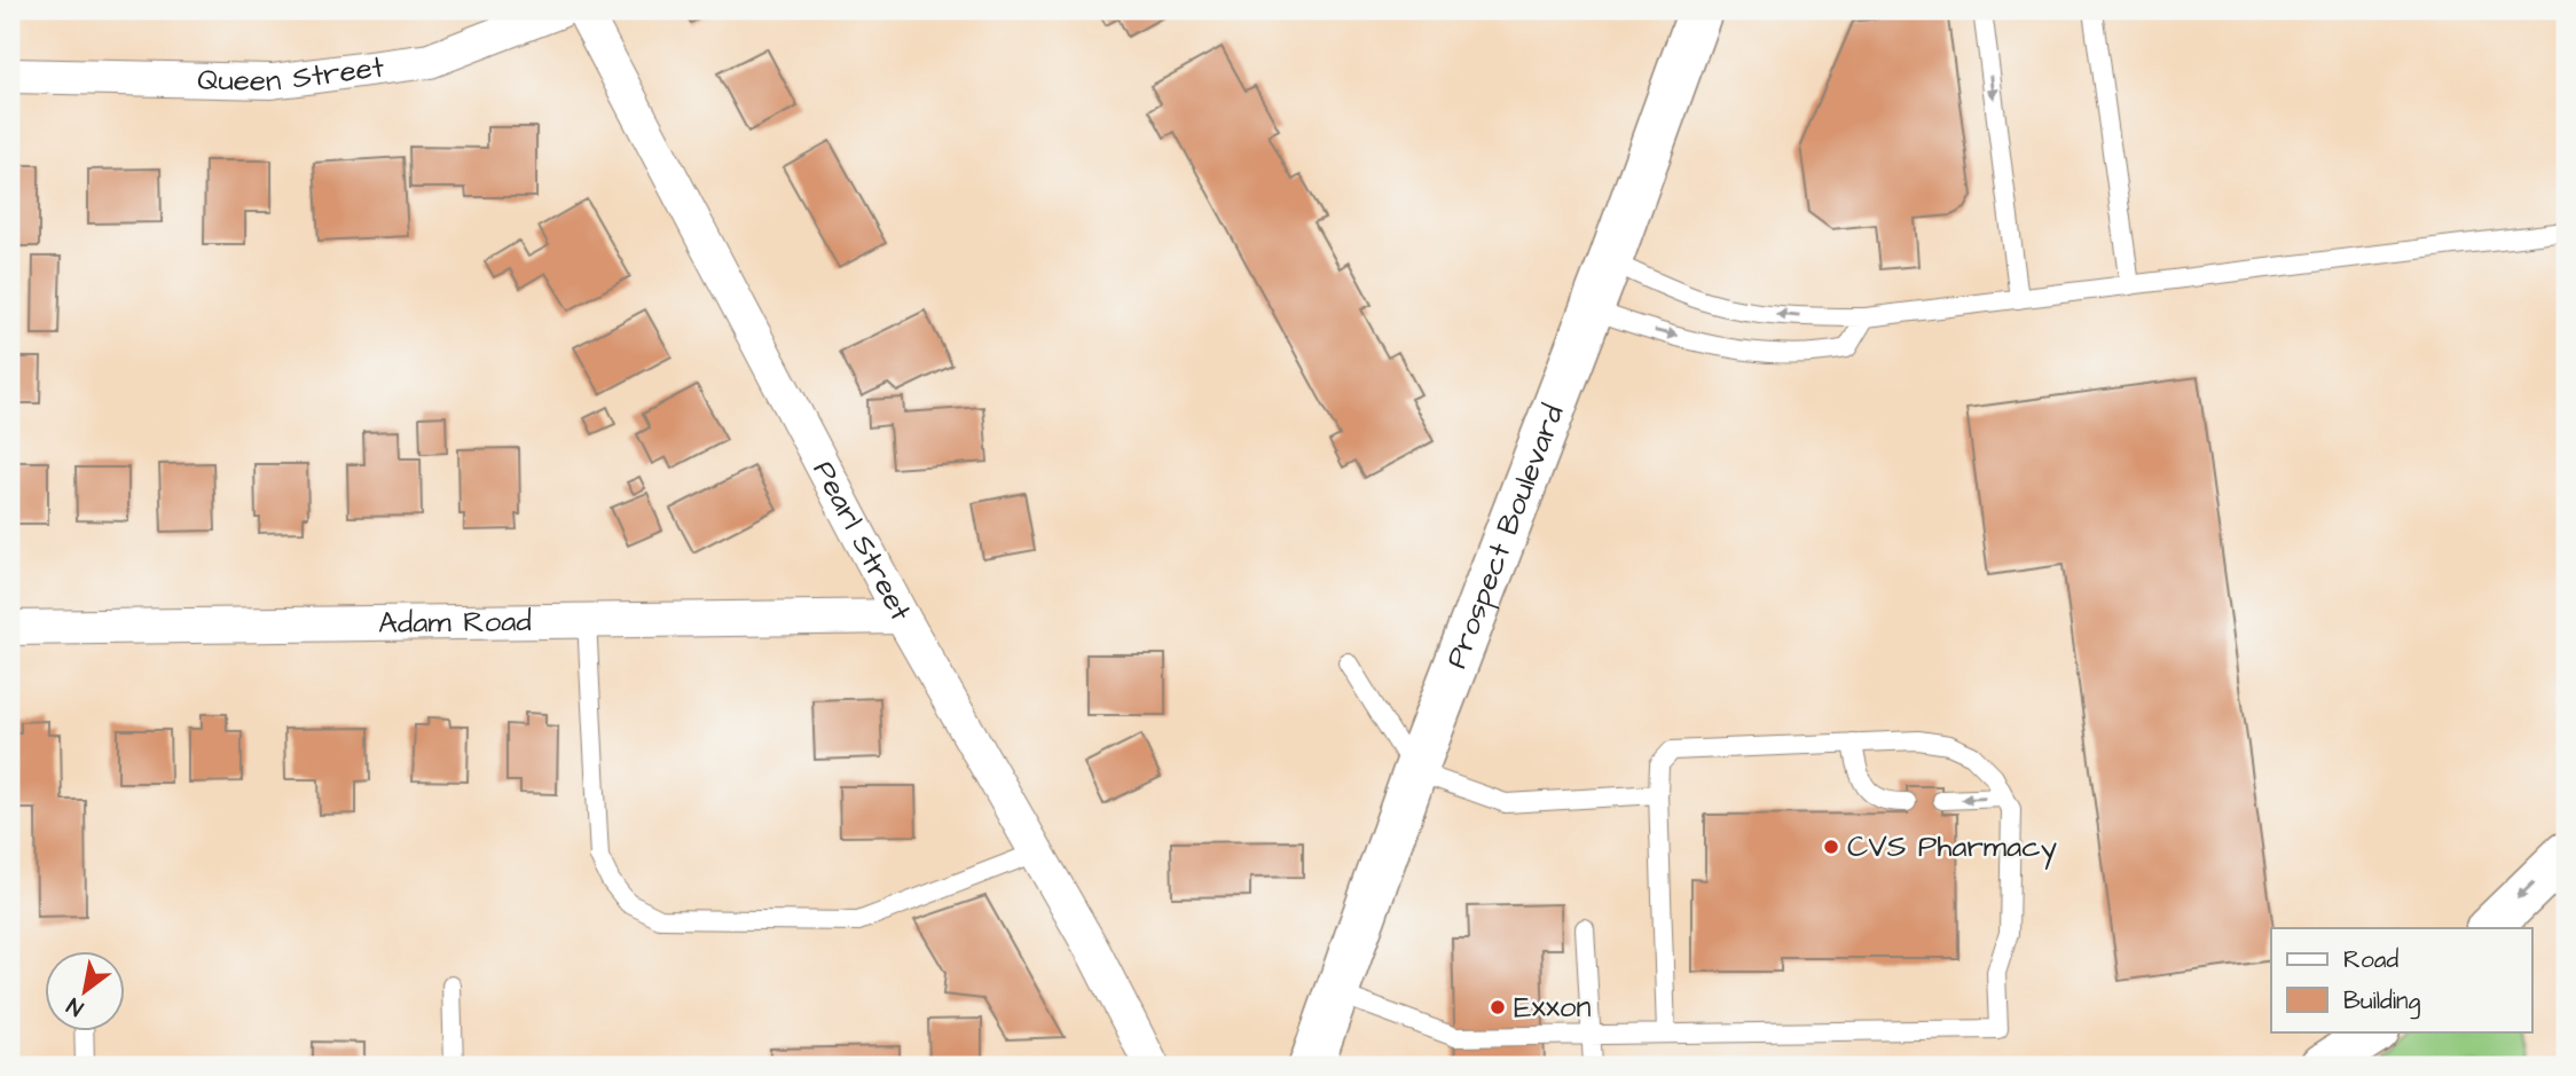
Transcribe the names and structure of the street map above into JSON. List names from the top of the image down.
{
  "streets": {
    "main road": ["Prospect Boulevard"],
    "street": ["Queen Street", "Pearl Street", "Adam Road"]
  },
  "crossings": [
    ["Pearl Street", "Adam Road"]
  ],
  "places": ["CVS Pharmacy", "Exxon"],
  "legend": ["Road", "Building"],
  "north": "bottom left"
}
